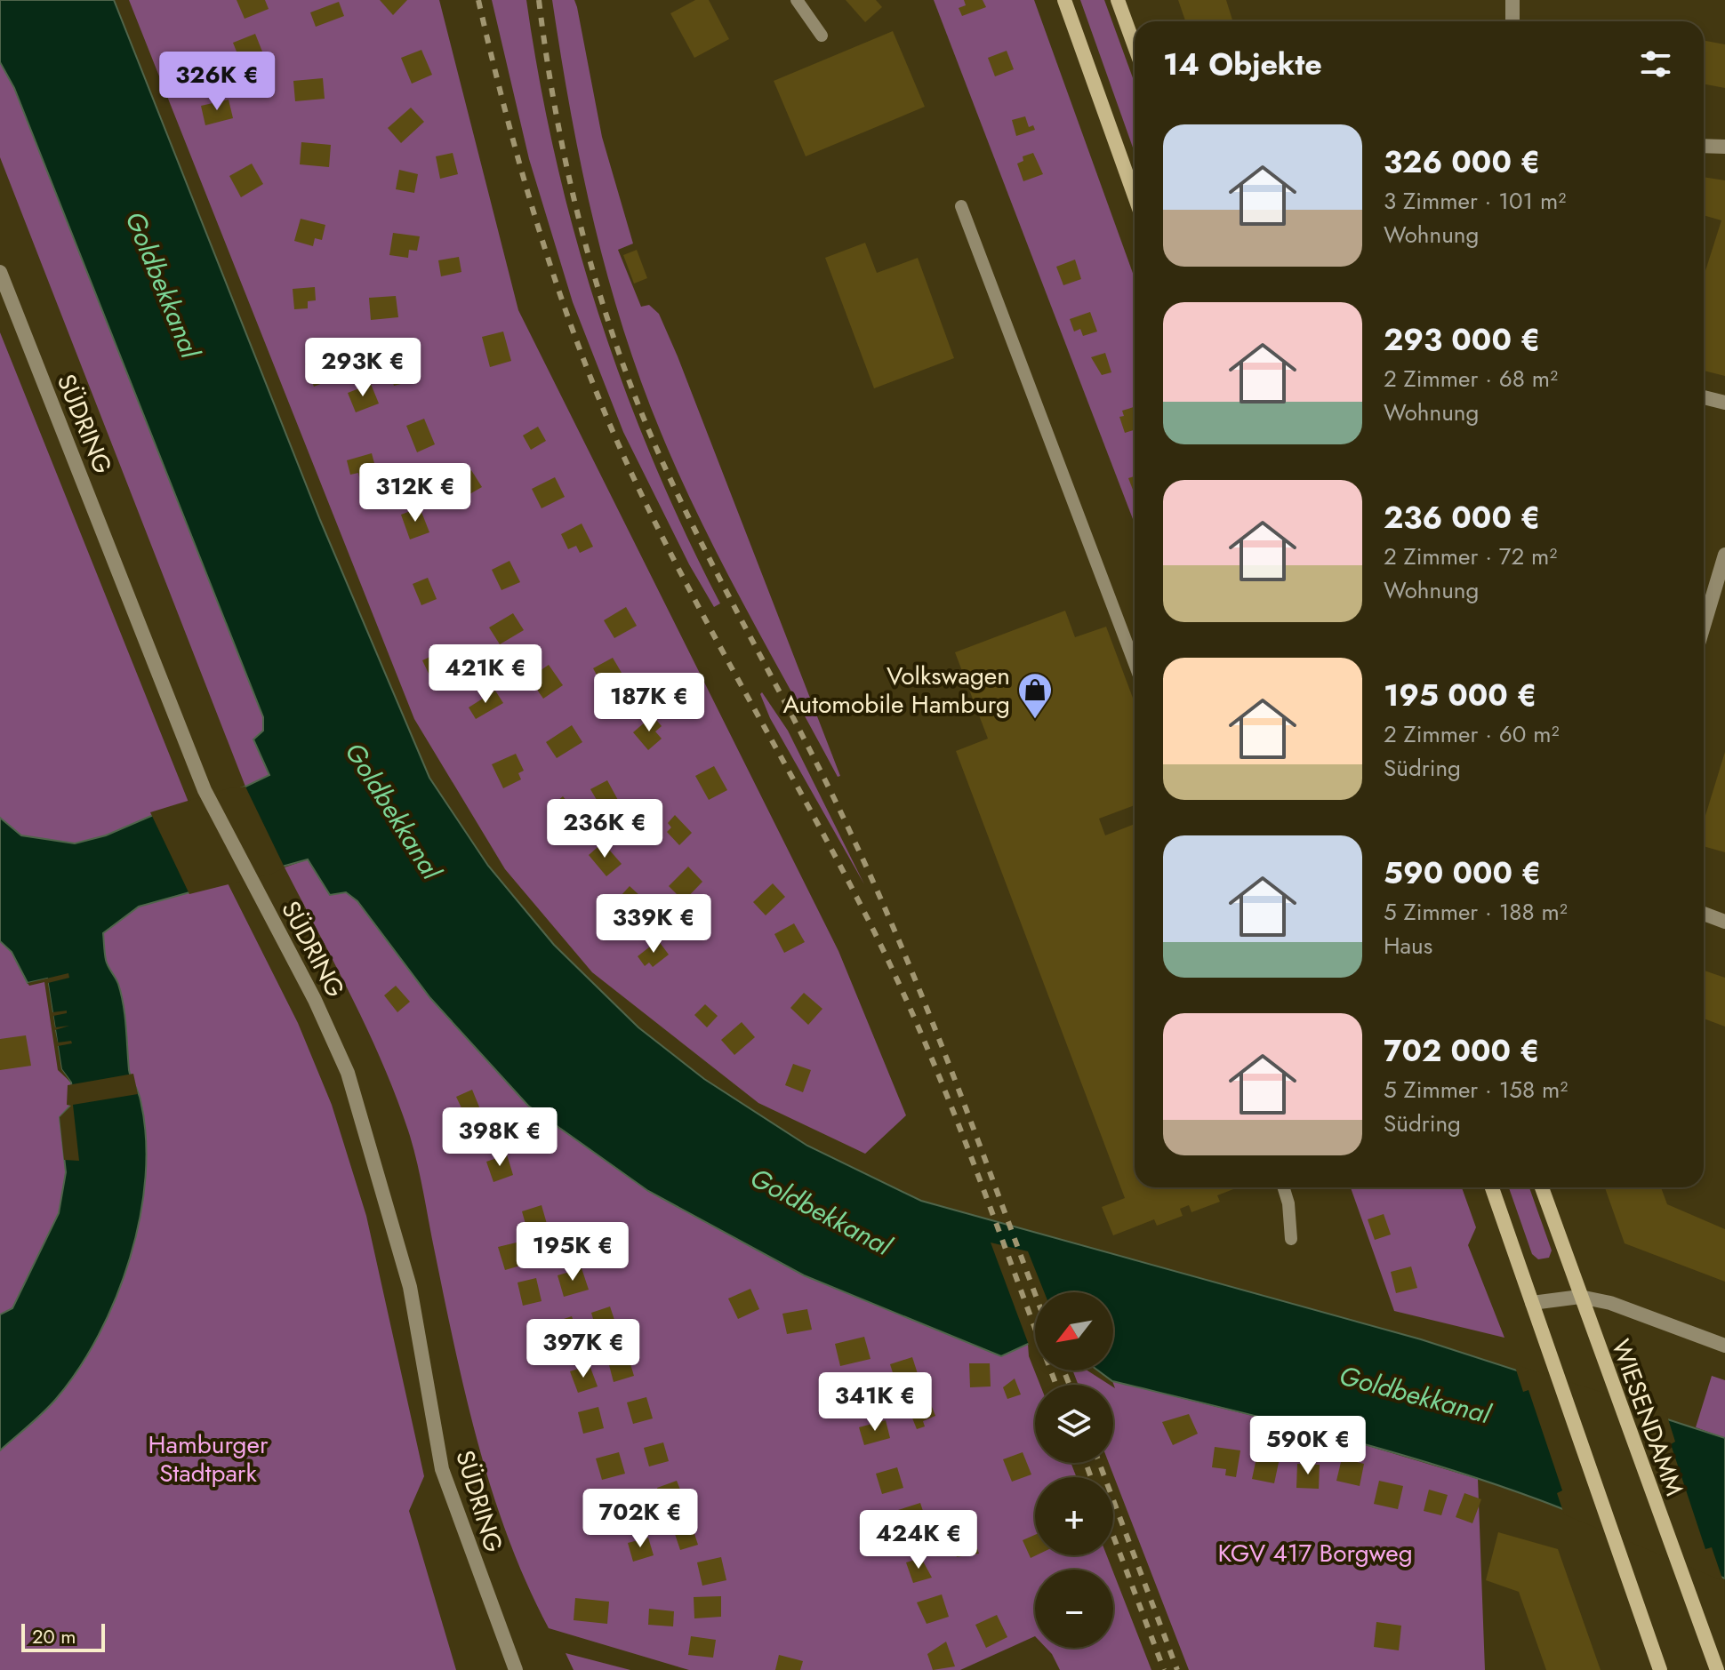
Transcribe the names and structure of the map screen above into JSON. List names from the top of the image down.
{
  "streets": {
    "street": ["SÜDRING", "WIESENDAMM"]
  },
  "water": ["Goldbekkanal"],
  "parks": ["Hamburger Stadtpark", "KGV 417 Borgweg"],
  "places": {
    "shop": ["Volkswagen Automobile Hamburg"]
  },
  "scale_bar": "20 m",
  "north": "bottom left",
  "page": {
    "heading": "14 Objekte",
    "price": [
      "326K €",
      "293K €",
      "312K €",
      "421K €",
      "187K €",
      "236K €",
      "339K €",
      "398K €",
      "195K €",
      "397K €",
      "341K €",
      "590K €",
      "702K €",
      "424K €"
    ],
    "list": [
      {
        "name": "326 000 €",
        "note": "3 Zimmer · 101 m² · Wohnung"
      },
      {
        "name": "293 000 €",
        "note": "2 Zimmer · 68 m² · Wohnung"
      },
      {
        "name": "236 000 €",
        "note": "2 Zimmer · 72 m² · Wohnung"
      },
      {
        "name": "195 000 €",
        "note": "2 Zimmer · 60 m² · Südring"
      },
      {
        "name": "590 000 €",
        "note": "5 Zimmer · 188 m² · Haus"
      },
      {
        "name": "702 000 €",
        "note": "5 Zimmer · 158 m² · Südring"
      }
    ],
    "map_buttons": ["+", "−"],
    "scale": "20 m"
  }
}
